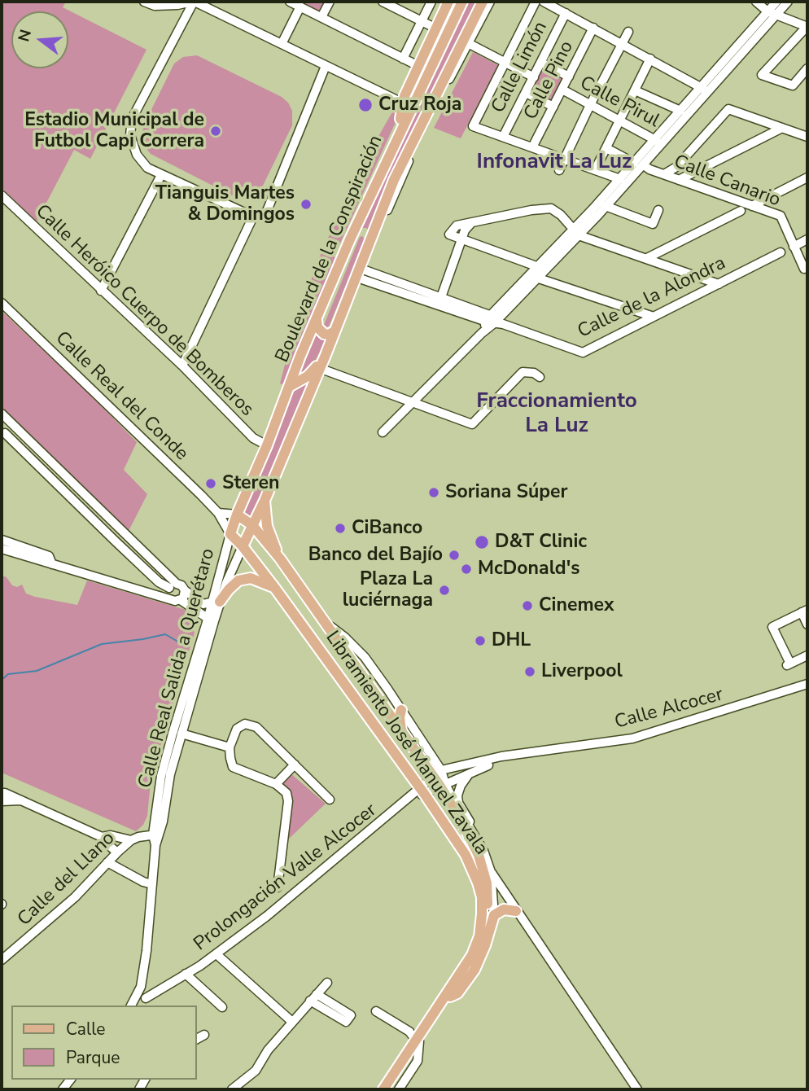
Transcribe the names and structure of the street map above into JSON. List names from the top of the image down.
{
  "streets": {
    "main road": ["Boulevard de la Conspiración", "Libramiento José Manuel Zavala"],
    "street": [
      "Calle Limón",
      "Calle Pino",
      "Calle Pirul",
      "Calle Canario",
      "Calle de la Alondra",
      "Calle Heróico Cuerpo de Bomberos",
      "Calle Real del Conde",
      "Calle Real Salida a Querétaro",
      "Calle Alcocer",
      "Prolongación Valle Alcocer",
      "Calle del Llano"
    ]
  },
  "crossings": [
    ["Calle Pino", "Calle Pirul"],
    ["Boulevard de la Conspiración", "Calle Heróico Cuerpo de Bomberos"],
    ["Boulevard de la Conspiración", "Calle Real del Conde"],
    ["Boulevard de la Conspiración", "Calle Real Salida a Querétaro"],
    ["Boulevard de la Conspiración", "Libramiento José Manuel Zavala"],
    ["Calle Real del Conde", "Calle Real Salida a Querétaro"],
    ["Calle Real del Conde", "Libramiento José Manuel Zavala"],
    ["Calle Real Salida a Querétaro", "Libramiento José Manuel Zavala"],
    ["Calle Real Salida a Querétaro", "Prolongación Valle Alcocer"],
    ["Calle Real Salida a Querétaro", "Calle del Llano"],
    ["Calle Alcocer", "Libramiento José Manuel Zavala"],
    ["Calle Alcocer", "Prolongación Valle Alcocer"],
    ["Libramiento José Manuel Zavala", "Prolongación Valle Alcocer"]
  ],
  "districts": ["Infonavit La Luz", "Fraccionamiento La Luz"],
  "places": [
    "Cruz Roja",
    "Estadio Municipal de Futbol Capi Correra",
    "Tianguis Martes & Domingos",
    "Steren",
    "Soriana Súper",
    "CiBanco",
    "D&T Clinic",
    "Banco del Bajío",
    "McDonald's",
    "Plaza La luciérnaga",
    "Cinemex",
    "DHL",
    "Liverpool"
  ],
  "legend": ["Calle", "Parque"],
  "north": "left"
}
